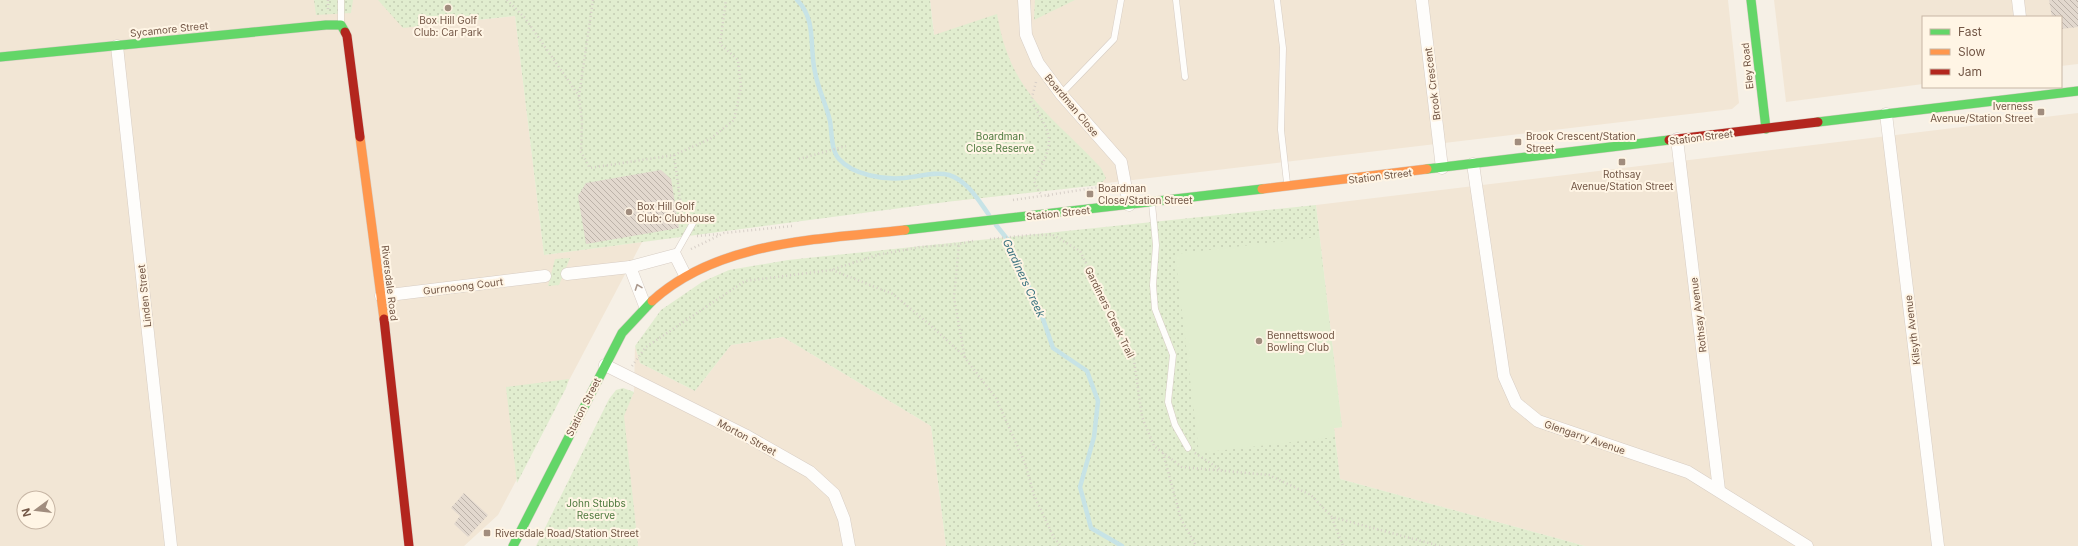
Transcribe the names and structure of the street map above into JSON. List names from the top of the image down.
{
  "streets": {
    "main road": [
      "Sycamore Street",
      "Eley Road",
      "Station Street",
      "Riversdale Road"
    ],
    "street": [
      "Brook Crescent",
      "Boardman Close",
      "Gurrnoong Court",
      "Linden Street",
      "Rothsay Avenue",
      "Kilsyth Avenue",
      "Morton Street",
      "Glengarry Avenue"
    ],
    "path": ["Gardiners Creek Trail"]
  },
  "crossings": [
    ["Sycamore Street", "Riversdale Road"],
    ["Sycamore Street", "Linden Street"],
    ["Eley Road", "Station Street"],
    ["Brook Crescent", "Station Street"],
    ["Boardman Close", "Station Street"],
    ["Station Street", "Rothsay Avenue"],
    ["Station Street", "Kilsyth Avenue"],
    ["Station Street", "Morton Street"],
    ["Station Street", "Glengarry Avenue"],
    ["Riversdale Road", "Gurrnoong Court"],
    ["Rothsay Avenue", "Glengarry Avenue"]
  ],
  "water": ["Gardiners Creek"],
  "parks": ["Boardman Close Reserve", "John Stubbs Reserve"],
  "places": {
    "other": ["Box Hill Golf Club: Car Park", "Box Hill Golf Club: Clubhouse", "Bennettswood Bowling Club"],
    "transit": [
      "Iverness Avenue/Station Street",
      "Brook Crescent/Station Street",
      "Rothsay Avenue/Station Street",
      "Boardman Close/Station Street",
      "Riversdale Road/Station Street"
    ]
  },
  "legend": ["Fast", "Slow", "Jam"],
  "north": "left"
}
